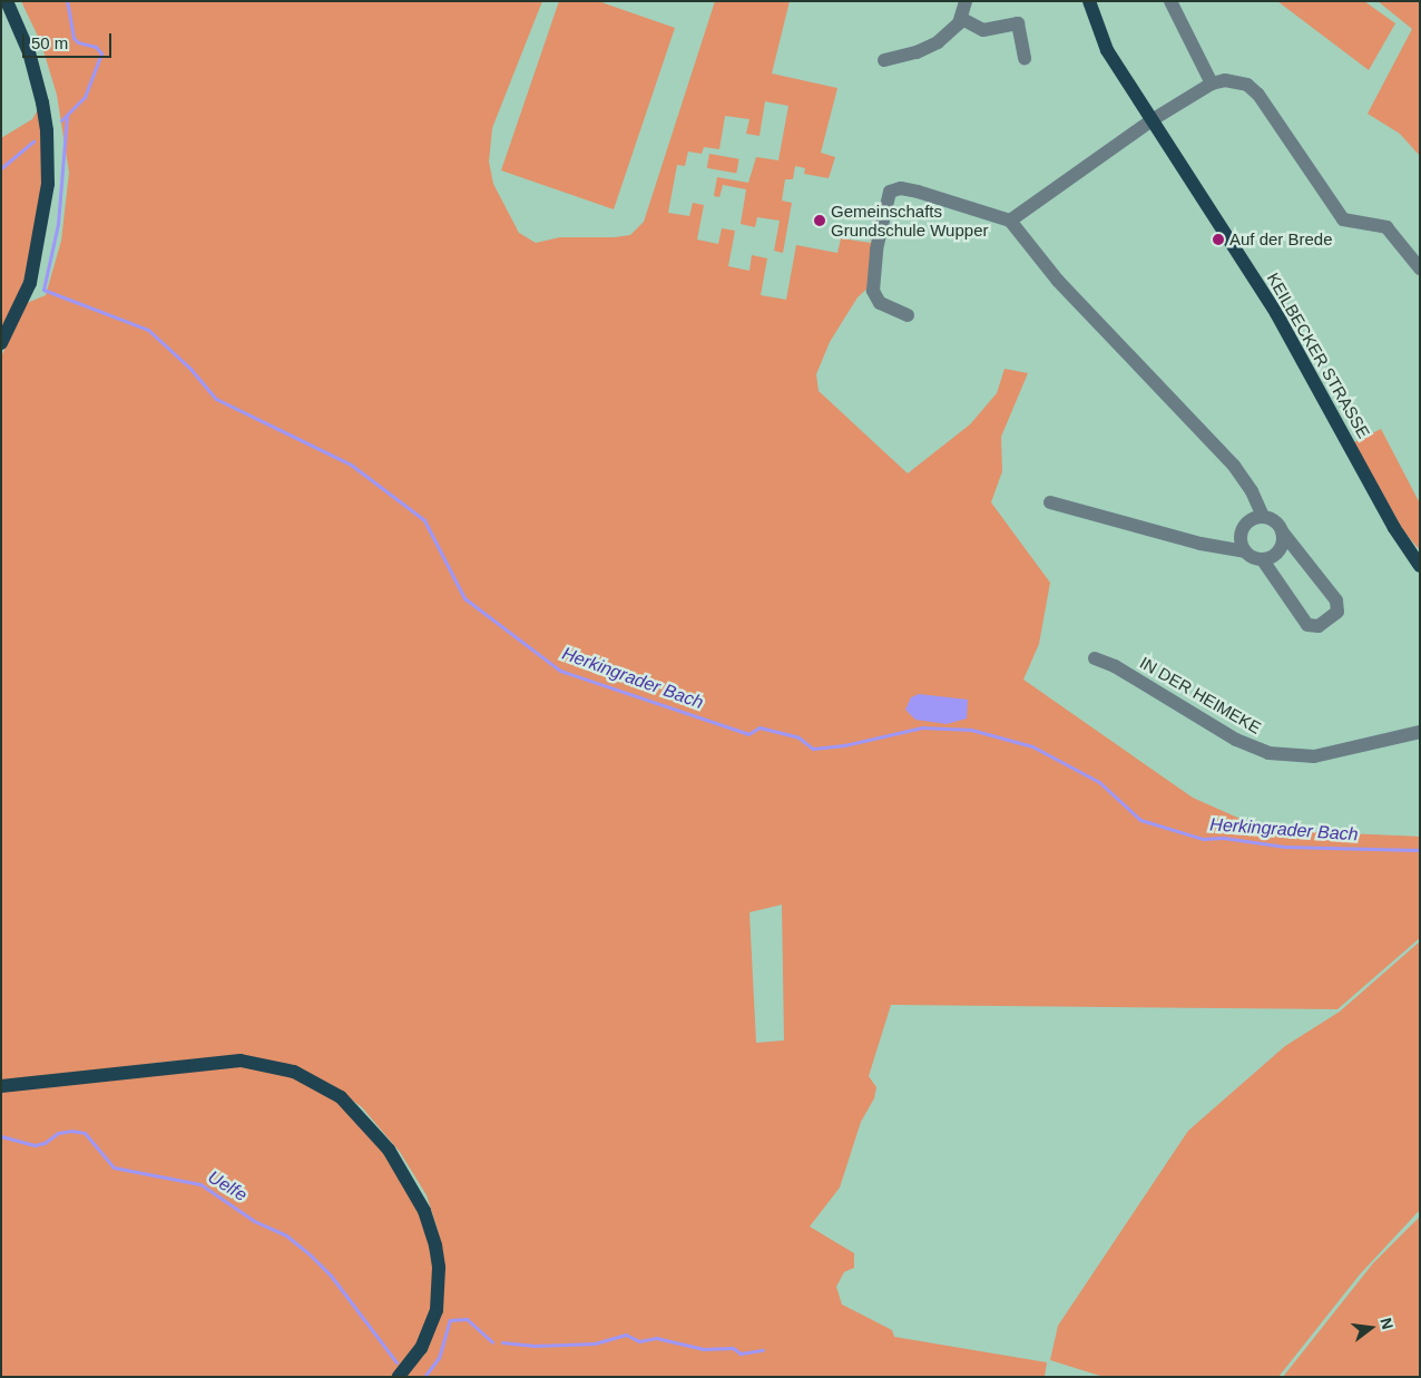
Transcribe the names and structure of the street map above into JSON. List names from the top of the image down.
{
  "streets": {
    "main road": ["KEILBECKER STRASSE"],
    "street": ["IN DER HEIMEKE"]
  },
  "water": ["Herkingrader Bach", "Uelfe"],
  "places": ["Gemeinschafts Grundschule Wupper", "Auf der Brede"],
  "scale_bar": "50 m",
  "north": "right"
}
